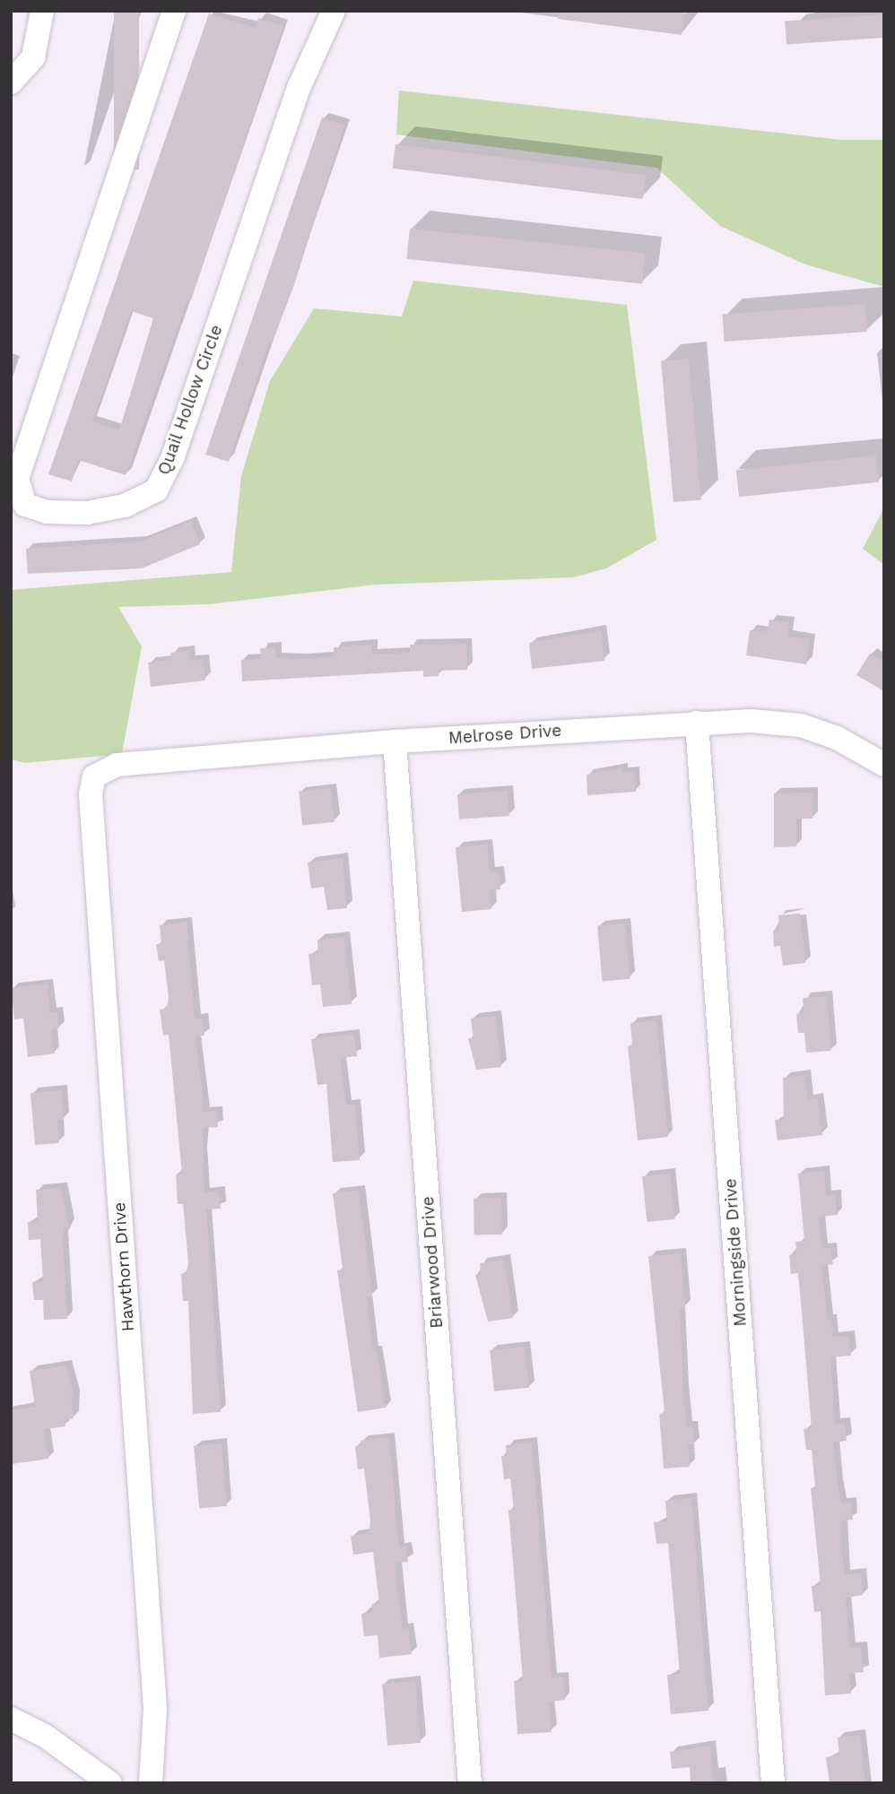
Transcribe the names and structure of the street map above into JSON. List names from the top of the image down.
{
  "streets": {
    "street": [
      "Quail Hollow Circle",
      "Melrose Drive",
      "Morningside Drive",
      "Briarwood Drive",
      "Hawthorn Drive"
    ]
  },
  "crossings": [
    ["Melrose Drive", "Morningside Drive"],
    ["Melrose Drive", "Briarwood Drive"],
    ["Melrose Drive", "Hawthorn Drive"]
  ]
}
